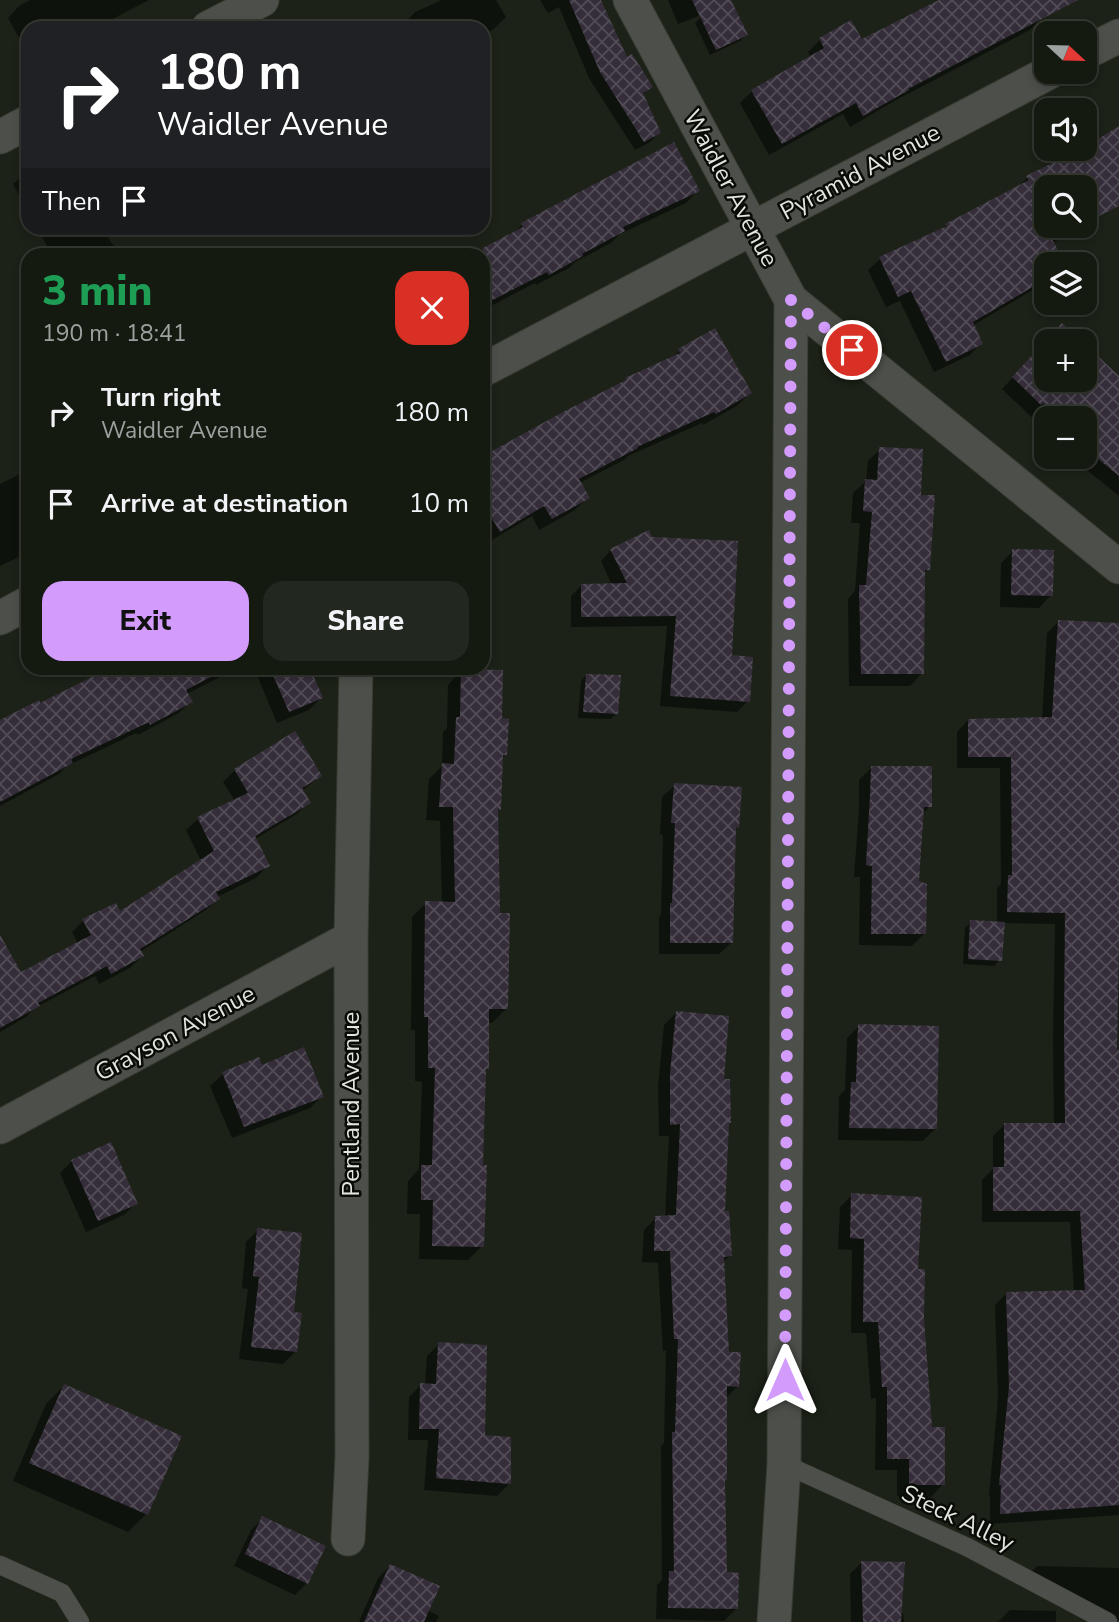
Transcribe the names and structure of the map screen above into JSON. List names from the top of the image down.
{
  "streets": {
    "street": [
      "Pyramid Avenue",
      "Waidler Avenue",
      "Grayson Avenue",
      "Pentland Avenue"
    ],
    "lane": ["Steck Alley"]
  },
  "crossings": [
    ["Pyramid Avenue", "Waidler Avenue"],
    ["Grayson Avenue", "Pentland Avenue"]
  ],
  "north": "right",
  "page": {
    "map_buttons": ["+", "−"],
    "turn": ["180 m", "Waidler Avenue"],
    "then": "Then",
    "heading": ["3 min", "190 m · 18:41"],
    "list": [
      {
        "name": "Turn right",
        "note": "Waidler Avenue",
        "value": "180 m"
      },
      {
        "name": "Arrive at destination",
        "value": "10 m"
      }
    ],
    "buttons": ["Exit", "Share"]
  }
}
